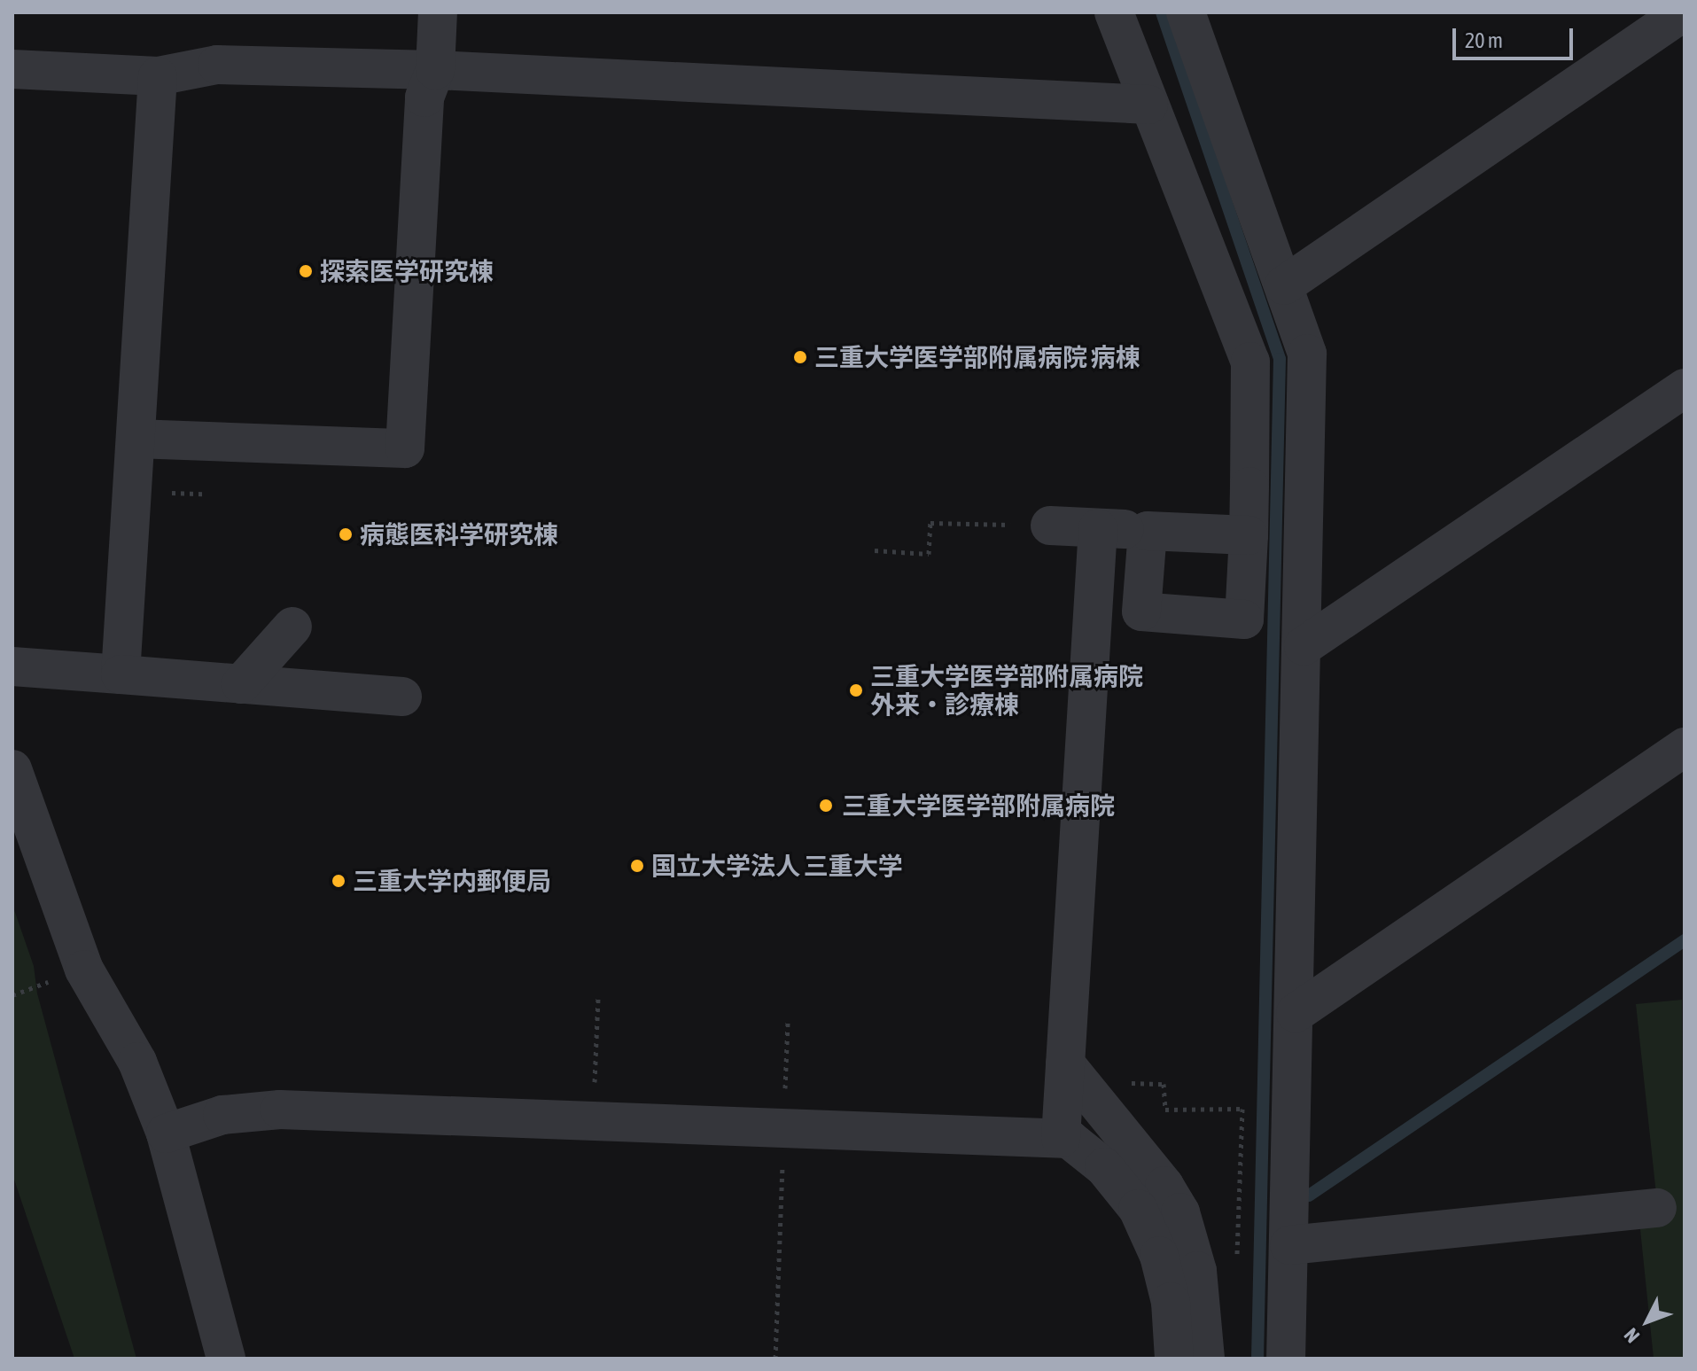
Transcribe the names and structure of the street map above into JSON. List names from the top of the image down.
{
  "places": [
    "探索医学研究棟",
    "三重大学医学部附属病院 病棟",
    "病態医科学研究棟",
    "三重大学医学部附属病院 外来・診療棟",
    "三重大学医学部附属病院",
    "国立大学法人 三重大学",
    "三重大学内郵便局"
  ],
  "scale_bar": "20 m",
  "north": "bottom left"
}
